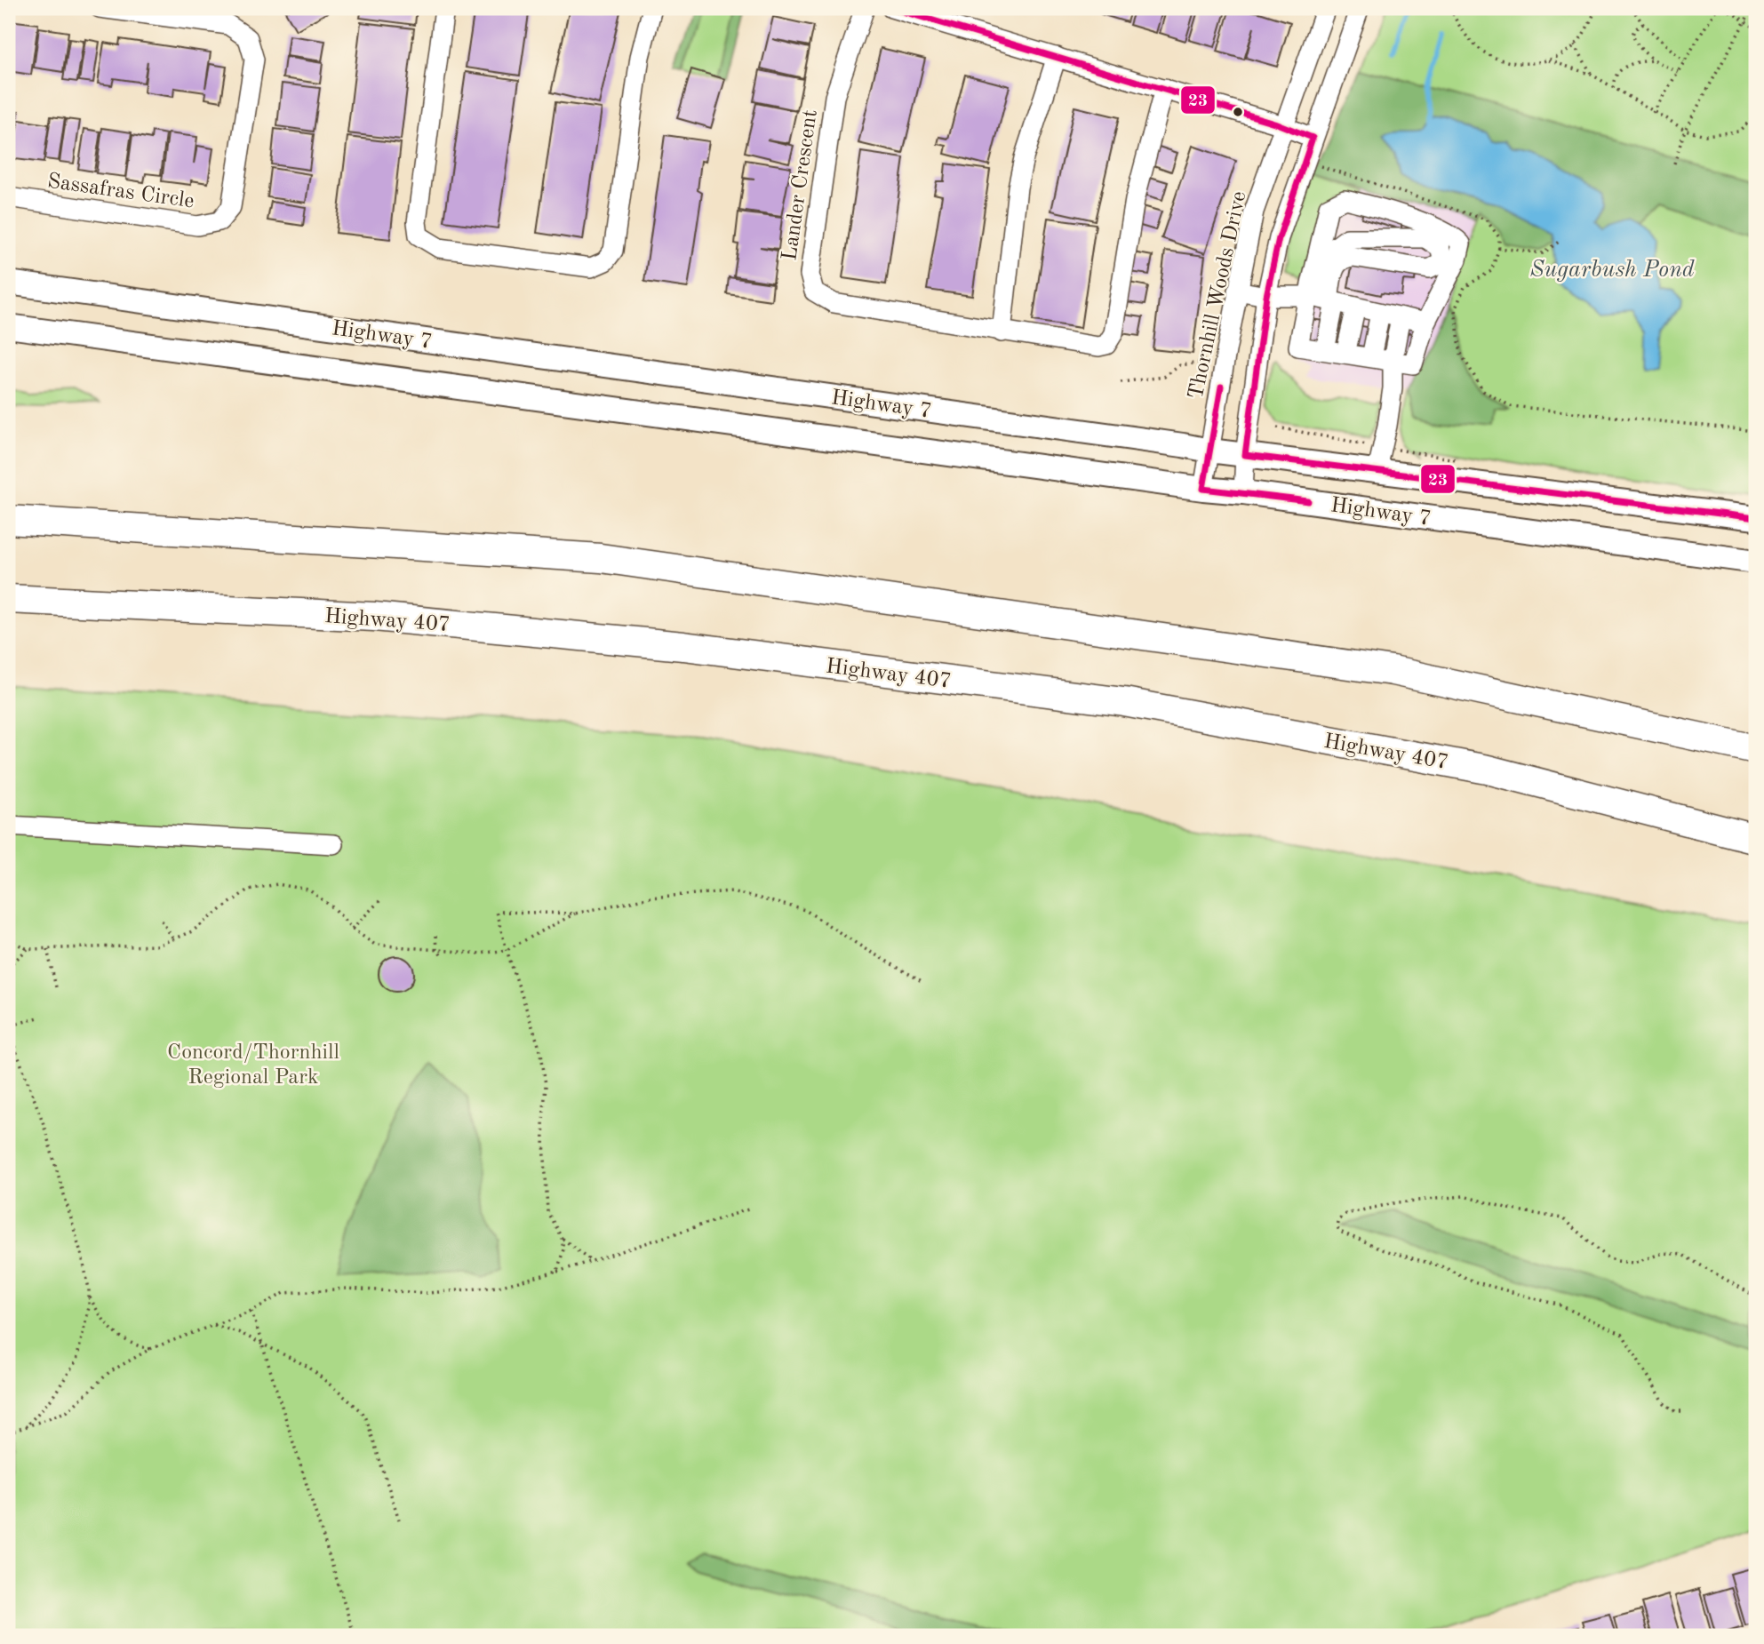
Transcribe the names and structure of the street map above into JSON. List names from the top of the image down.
{
  "streets": {
    "highway": ["Highway 407"],
    "main road": ["Highway 7"],
    "street": ["Lander Crescent", "Sassafras Circle", "Thornhill Woods Drive"]
  },
  "crossings": [
    ["Thornhill Woods Drive", "Highway 7"]
  ],
  "water": ["Sugarbush Pond"],
  "parks": ["Concord/Thornhill Regional Park"],
  "lines": ["transit line 23"]
}
